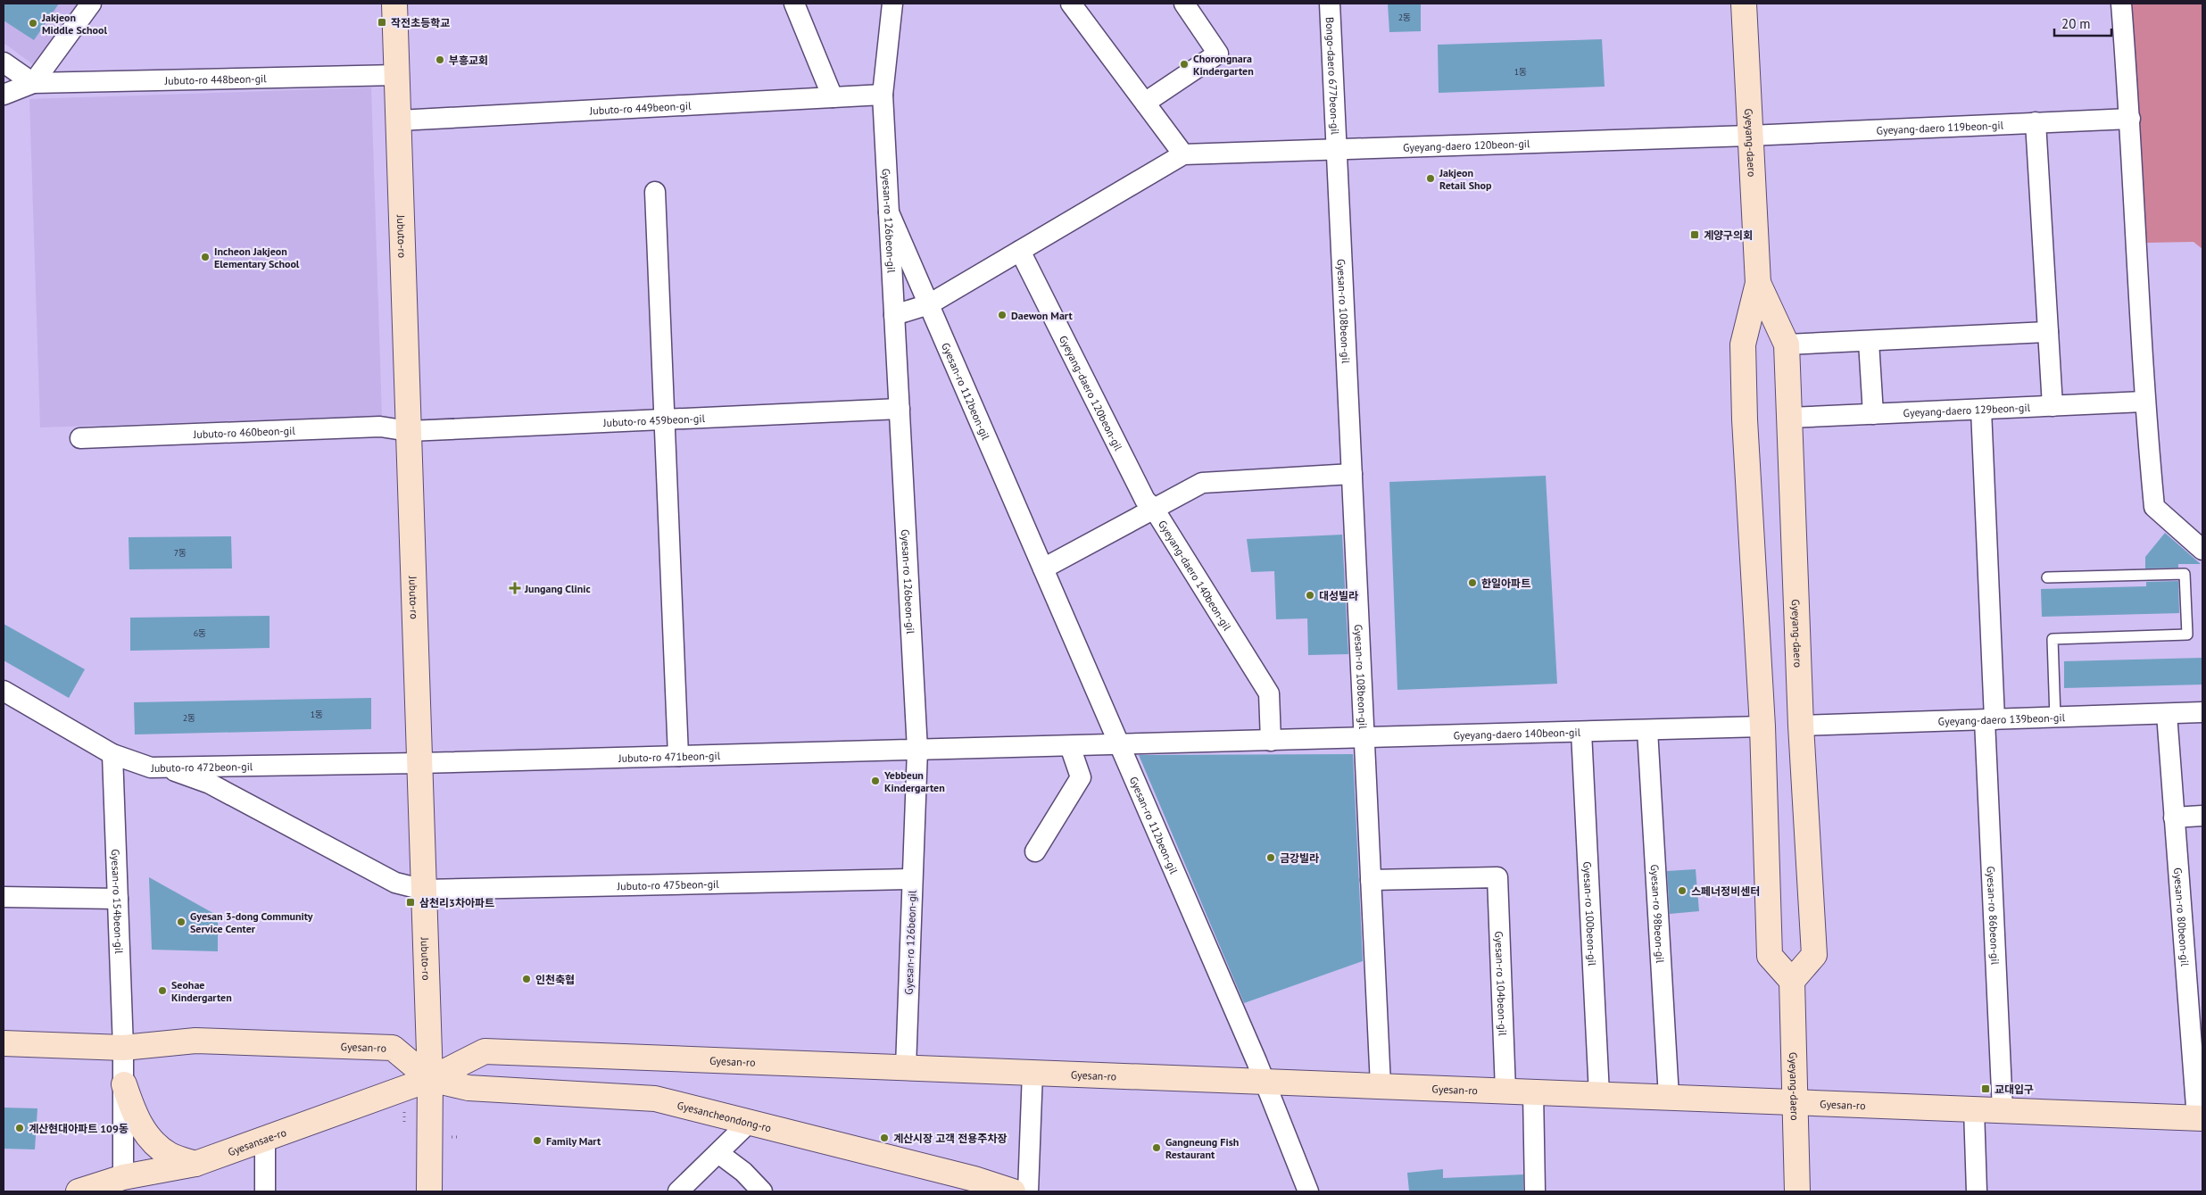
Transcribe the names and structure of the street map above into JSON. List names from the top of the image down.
{
  "streets": {
    "main road": [
      "Gyeyang-daero",
      "Jubuto-ro",
      "Gyesan-ro",
      "Gyesancheondong-ro",
      "Gyesansae-ro"
    ],
    "street": [
      "Bongo-daero 677beon-gil",
      "Jubuto-ro 448beon-gil",
      "Jubuto-ro 449beon-gil",
      "Gyeyang-daero 119beon-gil",
      "Gyeyang-daero 120beon-gil",
      "Gyesan-ro 126beon-gil",
      "Gyesan-ro 108beon-gil",
      "Gyesan-ro 112beon-gil",
      "Gyeyang-daero 129beon-gil",
      "Jubuto-ro 459beon-gil",
      "Jubuto-ro 460beon-gil",
      "Gyeyang-daero 140beon-gil",
      "Gyeyang-daero 139beon-gil",
      "Jubuto-ro 471beon-gil",
      "Jubuto-ro 472beon-gil",
      "Jubuto-ro 475beon-gil",
      "Gyesan-ro 154beon-gil",
      "Gyesan-ro 100beon-gil",
      "Gyesan-ro 98beon-gil",
      "Gyesan-ro 86beon-gil",
      "Gyesan-ro 80beon-gil",
      "Gyesan-ro 104beon-gil"
    ]
  },
  "crossings": [
    ["Bongo-daero 677beon-gil", "Gyeyang-daero 120beon-gil"],
    ["Bongo-daero 677beon-gil", "Gyesan-ro 108beon-gil"],
    ["Jubuto-ro 448beon-gil", "Jubuto-ro"],
    ["Jubuto-ro 449beon-gil", "Gyesan-ro 126beon-gil"],
    ["Jubuto-ro 449beon-gil", "Jubuto-ro"],
    ["Gyeyang-daero 119beon-gil", "Gyeyang-daero"],
    ["Gyeyang-daero 119beon-gil", "Gyeyang-daero 120beon-gil"],
    ["Gyeyang-daero", "Gyeyang-daero 120beon-gil"],
    ["Gyeyang-daero", "Gyeyang-daero 129beon-gil"],
    ["Gyeyang-daero", "Gyeyang-daero 140beon-gil"],
    ["Gyeyang-daero", "Gyeyang-daero 139beon-gil"],
    ["Gyeyang-daero", "Gyesan-ro"],
    ["Gyeyang-daero 120beon-gil", "Gyesan-ro 126beon-gil"],
    ["Gyeyang-daero 120beon-gil", "Gyesan-ro 108beon-gil"],
    ["Gyeyang-daero 120beon-gil", "Gyesan-ro 112beon-gil"],
    ["Gyeyang-daero 120beon-gil", "Gyeyang-daero 140beon-gil"],
    ["Gyesan-ro 126beon-gil", "Gyesan-ro 112beon-gil"],
    ["Gyesan-ro 126beon-gil", "Jubuto-ro 459beon-gil"],
    ["Gyesan-ro 126beon-gil", "Gyeyang-daero 140beon-gil"],
    ["Gyesan-ro 126beon-gil", "Jubuto-ro 471beon-gil"],
    ["Gyesan-ro 126beon-gil", "Jubuto-ro 475beon-gil"],
    ["Gyesan-ro 126beon-gil", "Gyesan-ro"],
    ["Jubuto-ro", "Jubuto-ro 459beon-gil"],
    ["Jubuto-ro", "Jubuto-ro 460beon-gil"],
    ["Jubuto-ro", "Jubuto-ro 471beon-gil"],
    ["Jubuto-ro", "Jubuto-ro 472beon-gil"],
    ["Jubuto-ro", "Jubuto-ro 475beon-gil"],
    ["Jubuto-ro", "Gyesan-ro"],
    ["Jubuto-ro", "Gyesancheondong-ro"],
    ["Jubuto-ro", "Gyesansae-ro"],
    ["Gyesan-ro 108beon-gil", "Gyeyang-daero 140beon-gil"],
    ["Gyesan-ro 108beon-gil", "Gyesan-ro 104beon-gil"],
    ["Gyesan-ro 108beon-gil", "Gyesan-ro"],
    ["Gyesan-ro 112beon-gil", "Gyeyang-daero 140beon-gil"],
    ["Gyesan-ro 112beon-gil", "Gyesan-ro"],
    ["Gyeyang-daero 129beon-gil", "Gyesan-ro 86beon-gil"],
    ["Jubuto-ro 459beon-gil", "Jubuto-ro 460beon-gil"],
    ["Gyeyang-daero 140beon-gil", "Jubuto-ro 471beon-gil"],
    ["Gyeyang-daero 140beon-gil", "Gyesan-ro 100beon-gil"],
    ["Gyeyang-daero 140beon-gil", "Gyesan-ro 98beon-gil"],
    ["Gyeyang-daero 139beon-gil", "Gyesan-ro 86beon-gil"],
    ["Gyeyang-daero 139beon-gil", "Gyesan-ro 80beon-gil"],
    ["Jubuto-ro 471beon-gil", "Jubuto-ro 472beon-gil"],
    ["Jubuto-ro 472beon-gil", "Jubuto-ro 475beon-gil"],
    ["Jubuto-ro 472beon-gil", "Gyesan-ro 154beon-gil"],
    ["Gyesan-ro 154beon-gil", "Gyesan-ro"],
    ["Gyesan-ro 154beon-gil", "Gyesansae-ro"],
    ["Gyesan-ro 100beon-gil", "Gyesan-ro"],
    ["Gyesan-ro 98beon-gil", "Gyesan-ro"],
    ["Gyesan-ro 86beon-gil", "Gyesan-ro"],
    ["Gyesan-ro 80beon-gil", "Gyesan-ro"],
    ["Gyesan-ro 104beon-gil", "Gyesan-ro"],
    ["Gyesan-ro", "Gyesancheondong-ro"],
    ["Gyesan-ro", "Gyesansae-ro"],
    ["Gyesancheondong-ro", "Gyesansae-ro"]
  ],
  "places": {
    "transit": [
      "작전초등학교",
      "계양구의회",
      "삼천리3차아파트",
      "교대입구"
    ],
    "other": [
      "Jakjeon Middle School",
      "부흥교회",
      "Chorongnara Kindergarten",
      "Jakjeon Retail Shop",
      "Incheon Jakjeon Elementary School",
      "Daewon Mart",
      "한일아파트",
      "대성빌라",
      "Yebbeun Kindergarten",
      "금강빌라",
      "스페너정비센터",
      "Gyesan 3-dong Community Service Center",
      "인천축협",
      "Seohae Kindergarten",
      "계산현대아파트 109동",
      "계산시장 고객 전용주차장",
      "Family Mart",
      "Gangneung Fish Restaurant"
    ],
    "health": ["Jungang Clinic"]
  },
  "house_numbers": [
    "2동",
    "1동",
    "7동",
    "6동",
    "1동",
    "2동"
  ],
  "scale_bar": "20 m"
}
